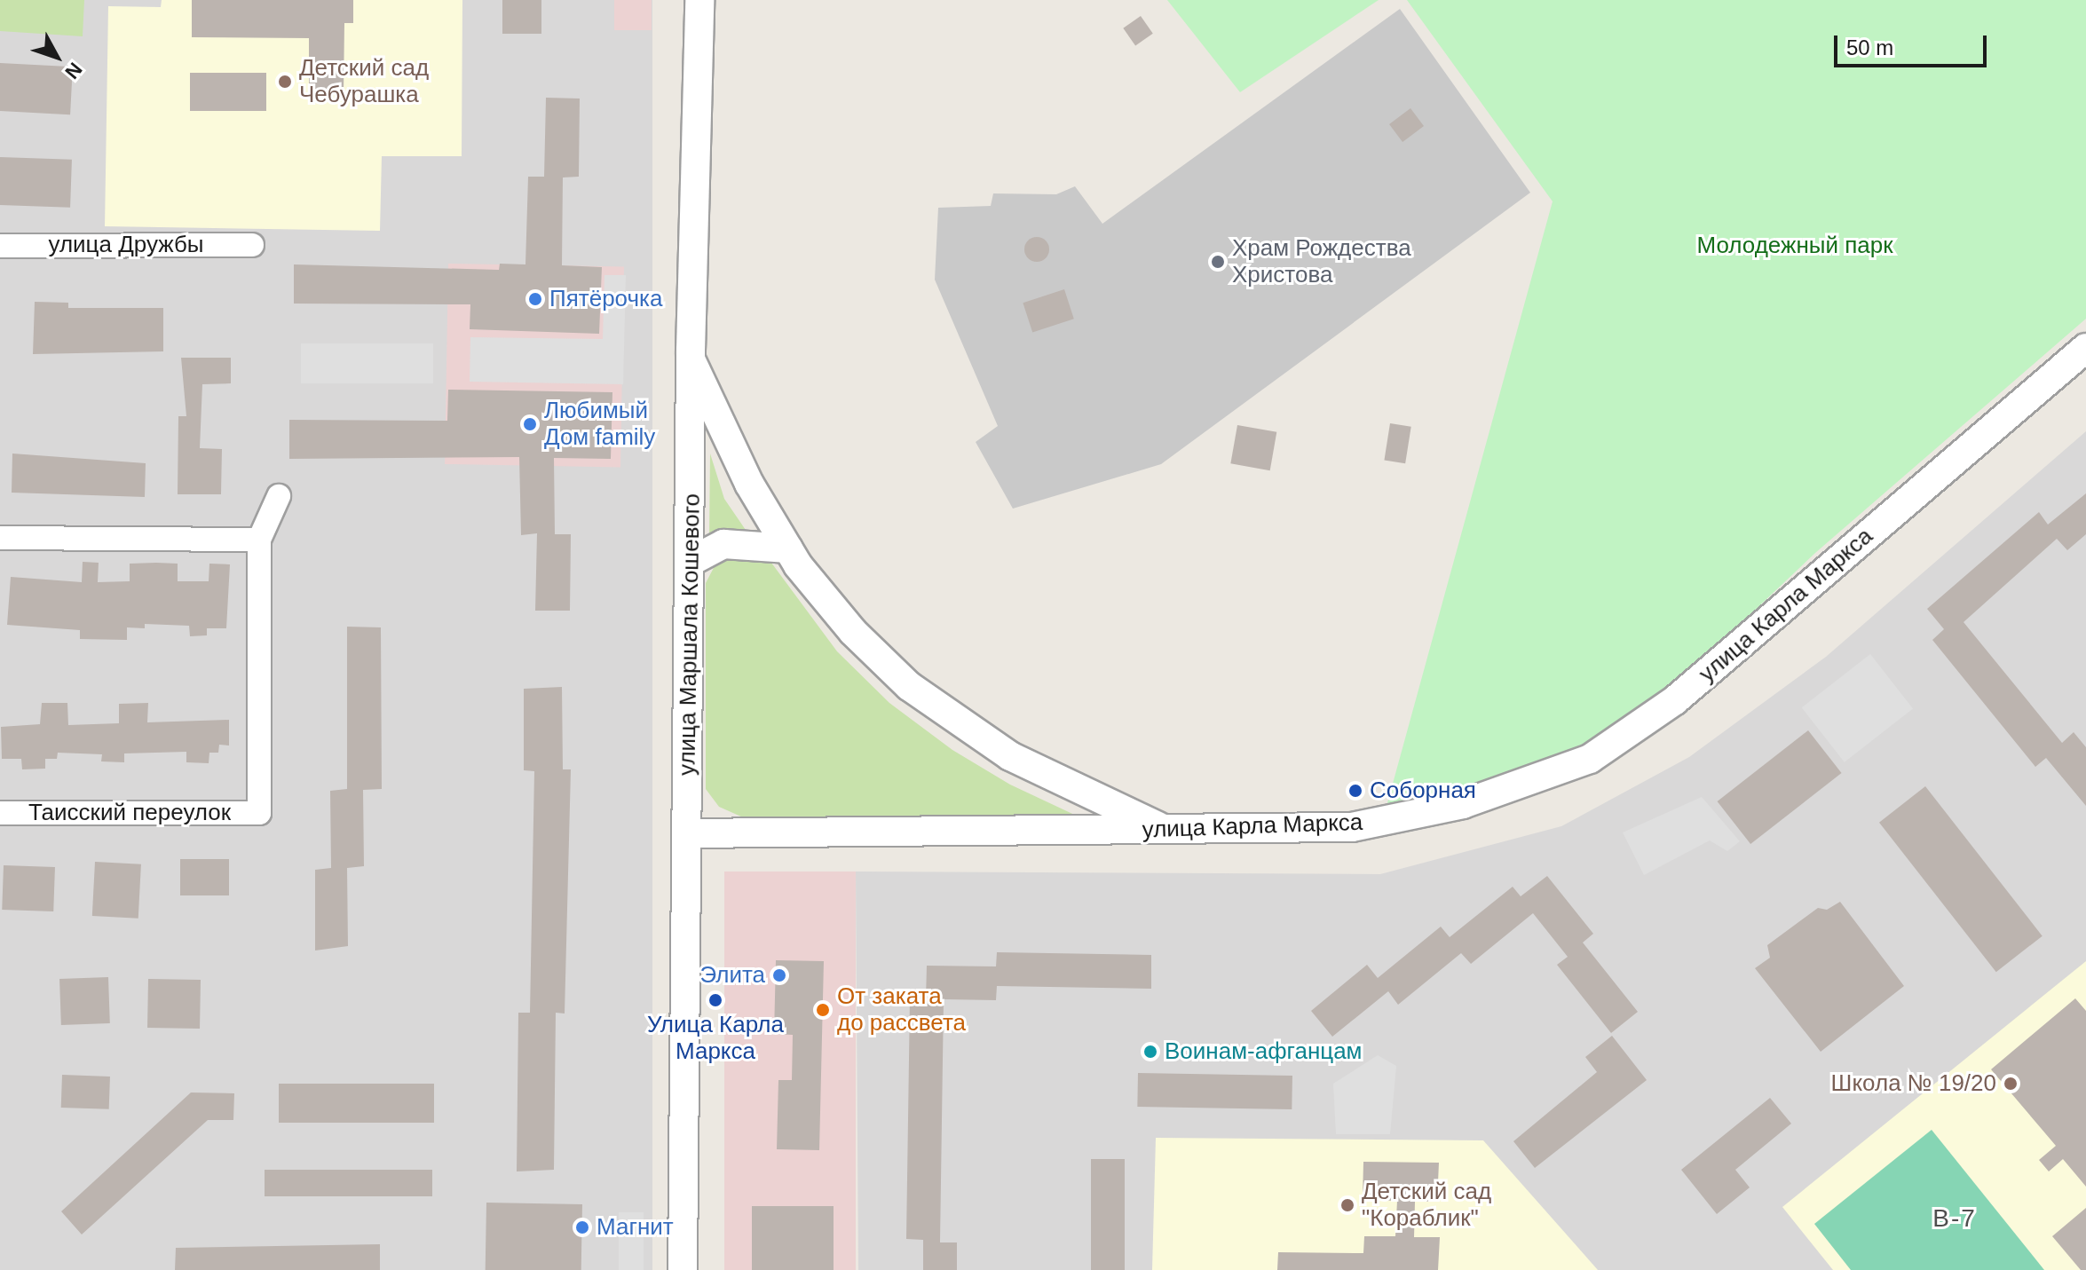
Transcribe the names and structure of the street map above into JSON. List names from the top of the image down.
{
  "streets": {
    "street": [
      "улица Дружбы",
      "улица Карла Маркса",
      "улица Маршала Кошевого",
      "Таисский переулок"
    ]
  },
  "crossings": [
    ["улица Карла Маркса", "улица Маршала Кошевого"]
  ],
  "districts": ["В-7"],
  "parks": ["Молодежный парк"],
  "places": [
    "Детский сад Чебурашка",
    "Храм Рождества Христова",
    "Пятёрочка",
    "Любимый Дом family",
    "Соборная",
    "Элита",
    "Улица Карла Маркса",
    "От заката до рассвета",
    "Воинам-афганцам",
    "Школа № 19/20",
    "Детский сад \"Кораблик\"",
    "Магнит"
  ],
  "scale_bar": "50 m",
  "north": "bottom right"
}
